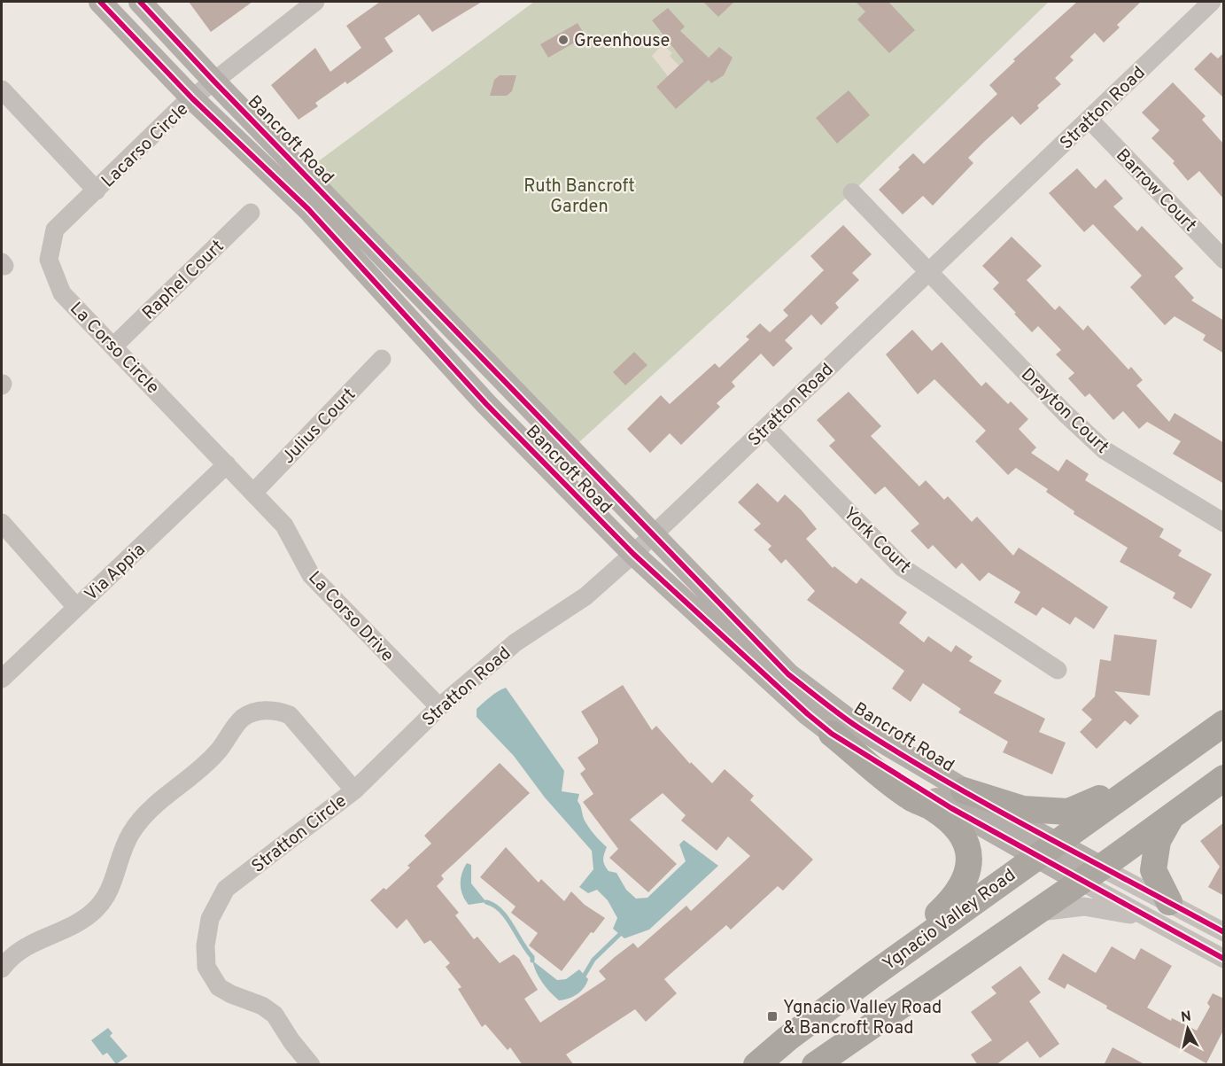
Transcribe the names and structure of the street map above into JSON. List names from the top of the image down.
{
  "streets": {
    "highway": ["Ygnacio Valley Road"],
    "main road": ["Bancroft Road"],
    "street": [
      "Stratton Road",
      "Lacarso Circle",
      "Barrow Court",
      "Raphel Court",
      "La Corso Circle",
      "Drayton Court",
      "Julius Court",
      "York Court",
      "Via Appia",
      "La Corso Drive",
      "Stratton Circle"
    ]
  },
  "crossings": [
    ["Stratton Road", "Bancroft Road"],
    ["Stratton Road", "Barrow Court"],
    ["Stratton Road", "Drayton Court"],
    ["Stratton Road", "York Court"],
    ["Stratton Road", "La Corso Drive"],
    ["Stratton Road", "Stratton Circle"],
    ["Bancroft Road", "Lacarso Circle"],
    ["Bancroft Road", "Ygnacio Valley Road"],
    ["Lacarso Circle", "La Corso Circle"],
    ["Raphel Court", "La Corso Circle"],
    ["La Corso Circle", "Julius Court"],
    ["La Corso Circle", "Via Appia"],
    ["La Corso Circle", "La Corso Drive"],
    ["Julius Court", "La Corso Drive"]
  ],
  "parks": ["Ruth Bancroft Garden"],
  "places": {
    "other": ["Greenhouse"],
    "transit": ["Ygnacio Valley Road & Bancroft Road"]
  },
  "north": "top"
}
